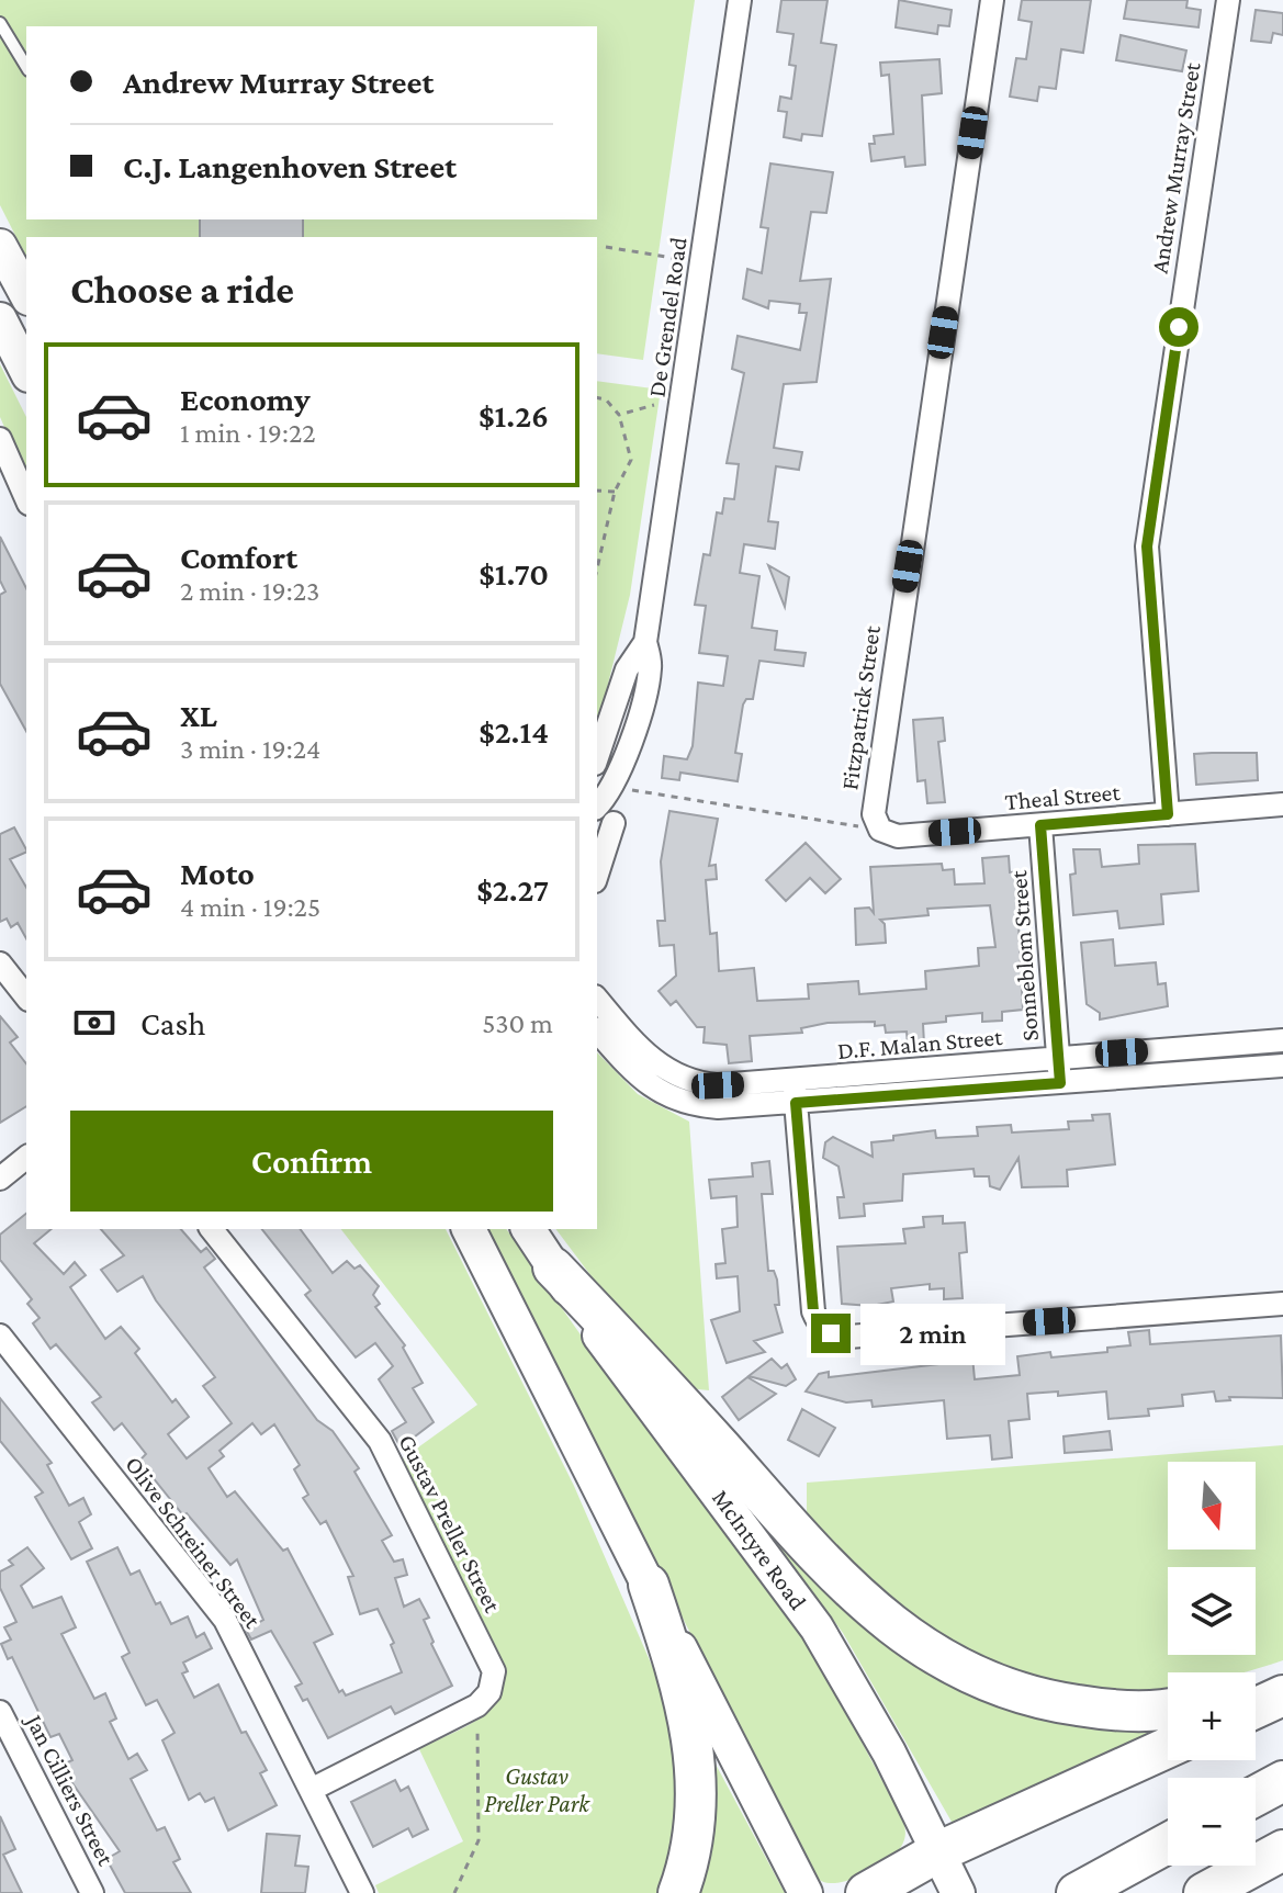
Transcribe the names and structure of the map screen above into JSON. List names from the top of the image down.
{
  "streets": {
    "main road": ["McIntyre Road"],
    "street": [
      "Andrew Murray Street",
      "De Grendel Road",
      "Fitzpatrick Street",
      "Theal Street",
      "Sonneblom Street",
      "D.F. Malan Street",
      "Gustav Preller Street",
      "Olive Schreiner Street",
      "Jan Cilliers Street"
    ]
  },
  "crossings": [
    ["Andrew Murray Street", "Theal Street"],
    ["Fitzpatrick Street", "Theal Street"],
    ["Theal Street", "Sonneblom Street"],
    ["Sonneblom Street", "D.F. Malan Street"]
  ],
  "parks": ["Gustav Preller Park"],
  "north": "bottom",
  "page": {
    "banner": ["Andrew Murray Street", "C.J. Langenhoven Street"],
    "heading": "Choose a ride",
    "list": [
      {
        "name": "Economy",
        "note": "1 min · 19:22",
        "value": "$1.26"
      },
      {
        "name": "Comfort",
        "note": "2 min · 19:23",
        "value": "$1.70"
      },
      {
        "name": "XL",
        "note": "3 min · 19:24",
        "value": "$2.14"
      },
      {
        "name": "Moto",
        "note": "4 min · 19:25",
        "value": "$2.27"
      }
    ],
    "pay": ["Cash", "530 m"],
    "buttons": "Confirm",
    "bubble": "2 min",
    "map_buttons": ["+", "−"]
  }
}
